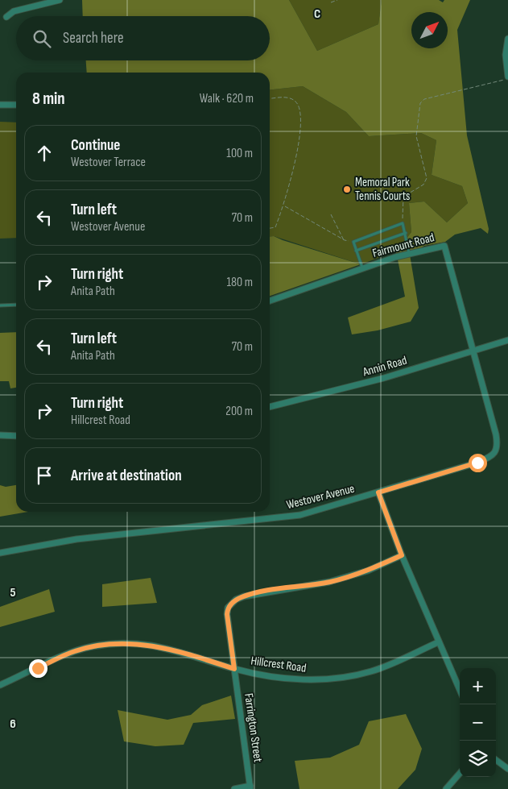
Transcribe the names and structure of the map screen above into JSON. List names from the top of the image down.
{
  "streets": {
    "street": [
      "Fairmount Road",
      "Annin Road",
      "Westover Avenue",
      "Hillcrest Road",
      "Farrington Street"
    ]
  },
  "crossings": [
    ["Fairmount Road", "Annin Road"],
    ["Fairmount Road", "Westover Avenue"],
    ["Annin Road", "Westover Avenue"],
    ["Hillcrest Road", "Farrington Street"]
  ],
  "places": ["Memoral Park Tennis Courts"],
  "north": "top right",
  "page": {
    "search": "Search here",
    "heading": ["8 min", "Walk · 620 m"],
    "list": [
      ["Continue", "Westover Terrace", "100 m"],
      ["Turn left", "Westover Avenue", "70 m"],
      ["Turn right", "Anita Path", "180 m"],
      ["Turn left", "Anita Path", "70 m"],
      ["Turn right", "Hillcrest Road", "200 m"],
      "Arrive at destination"
    ],
    "map_buttons": ["+", "−"]
  },
  "grid": {
    "columns": ["C"],
    "rows": ["5", "6"]
  }
}
